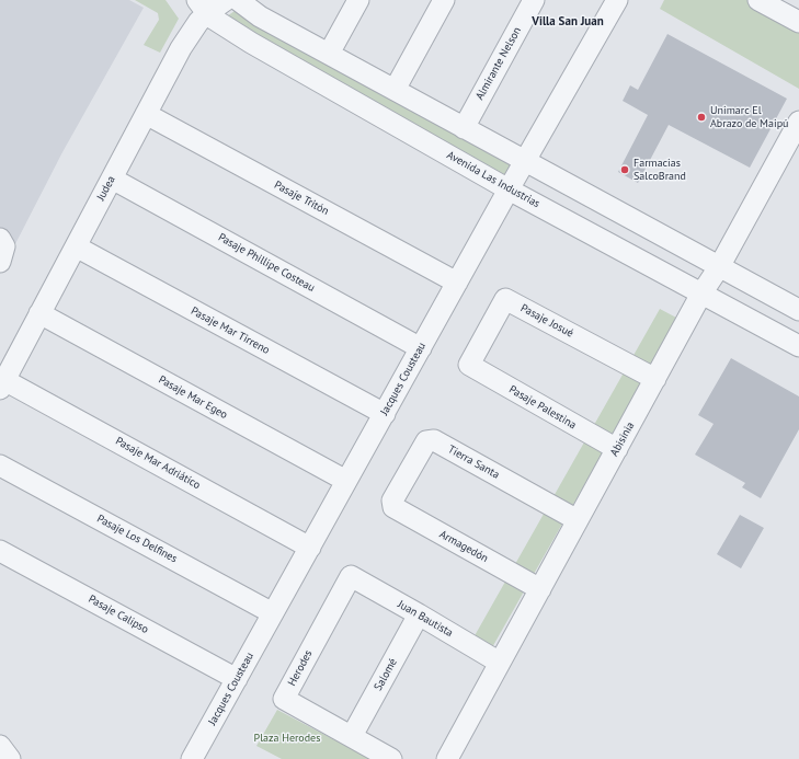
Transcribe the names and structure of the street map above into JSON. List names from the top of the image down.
{
  "streets": {
    "street": [
      "Almirante Nelson",
      "Avenida Las Industrias",
      "Judea",
      "Pasaje Tritón",
      "Pasaje Phillipe Costeau",
      "Pasaje Josué",
      "Pasaje Mar Tirreno",
      "Jacques Cousteau",
      "Pasaje Mar Egeo",
      "Pasaje Palestina",
      "Abisinia",
      "Tierra Santa",
      "Pasaje Mar Adriático",
      "Pasaje Los Delfines",
      "Armagedón",
      "Pasaje Calipso",
      "Juan Bautista",
      "Herodes",
      "Salomé"
    ]
  },
  "crossings": [
    ["Avenida Las Industrias", "Judea"],
    ["Avenida Las Industrias", "Jacques Cousteau"],
    ["Avenida Las Industrias", "Abisinia"],
    ["Judea", "Pasaje Tritón"],
    ["Judea", "Pasaje Phillipe Costeau"],
    ["Judea", "Pasaje Mar Tirreno"],
    ["Judea", "Pasaje Mar Egeo"],
    ["Judea", "Pasaje Mar Adriático"],
    ["Pasaje Tritón", "Jacques Cousteau"],
    ["Pasaje Phillipe Costeau", "Jacques Cousteau"],
    ["Pasaje Josué", "Pasaje Palestina"],
    ["Pasaje Josué", "Abisinia"],
    ["Pasaje Mar Tirreno", "Jacques Cousteau"],
    ["Jacques Cousteau", "Pasaje Mar Egeo"],
    ["Jacques Cousteau", "Pasaje Mar Adriático"],
    ["Jacques Cousteau", "Pasaje Los Delfines"],
    ["Jacques Cousteau", "Pasaje Calipso"],
    ["Pasaje Palestina", "Abisinia"],
    ["Abisinia", "Tierra Santa"],
    ["Abisinia", "Armagedón"],
    ["Abisinia", "Juan Bautista"],
    ["Tierra Santa", "Armagedón"],
    ["Juan Bautista", "Herodes"],
    ["Juan Bautista", "Salomé"],
    ["Herodes", "Salomé"]
  ],
  "districts": ["Villa San Juan"],
  "parks": ["Plaza Herodes"],
  "places": ["Unimarc El Abrazo de Maipú", "Farmacias SalcoBrand"]
}
